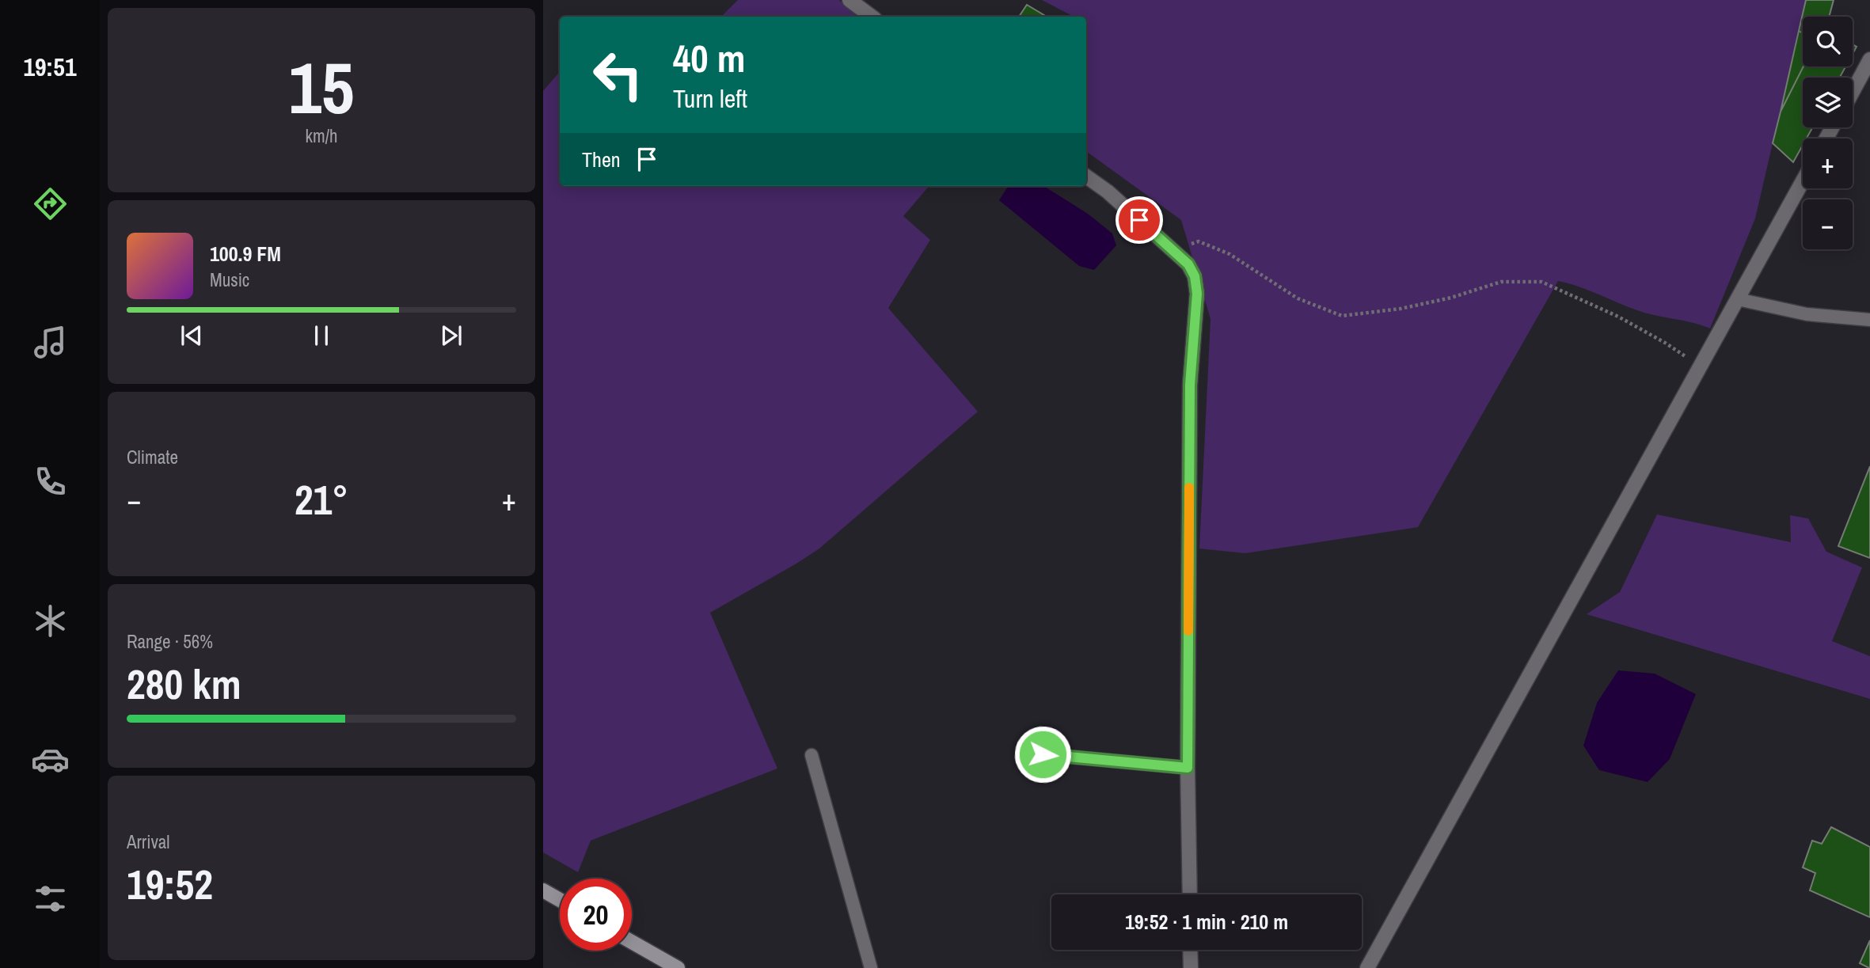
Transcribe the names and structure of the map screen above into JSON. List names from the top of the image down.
{
  "page": {
    "tabs": "19:51",
    "tile": [
      ["15", "km/h"],
      "Climate",
      ["Range · 56%", "280 km"],
      ["Arrival", "19:52"]
    ],
    "map_buttons": ["+", "−"],
    "turn": ["40 m", "Turn left"],
    "then": "Then",
    "song": ["100.9 FM", "Music"],
    "heat": ["−", "21°", "+"],
    "limit": "20",
    "trip": "19:52 · 1 min · 210 m"
  }
}
